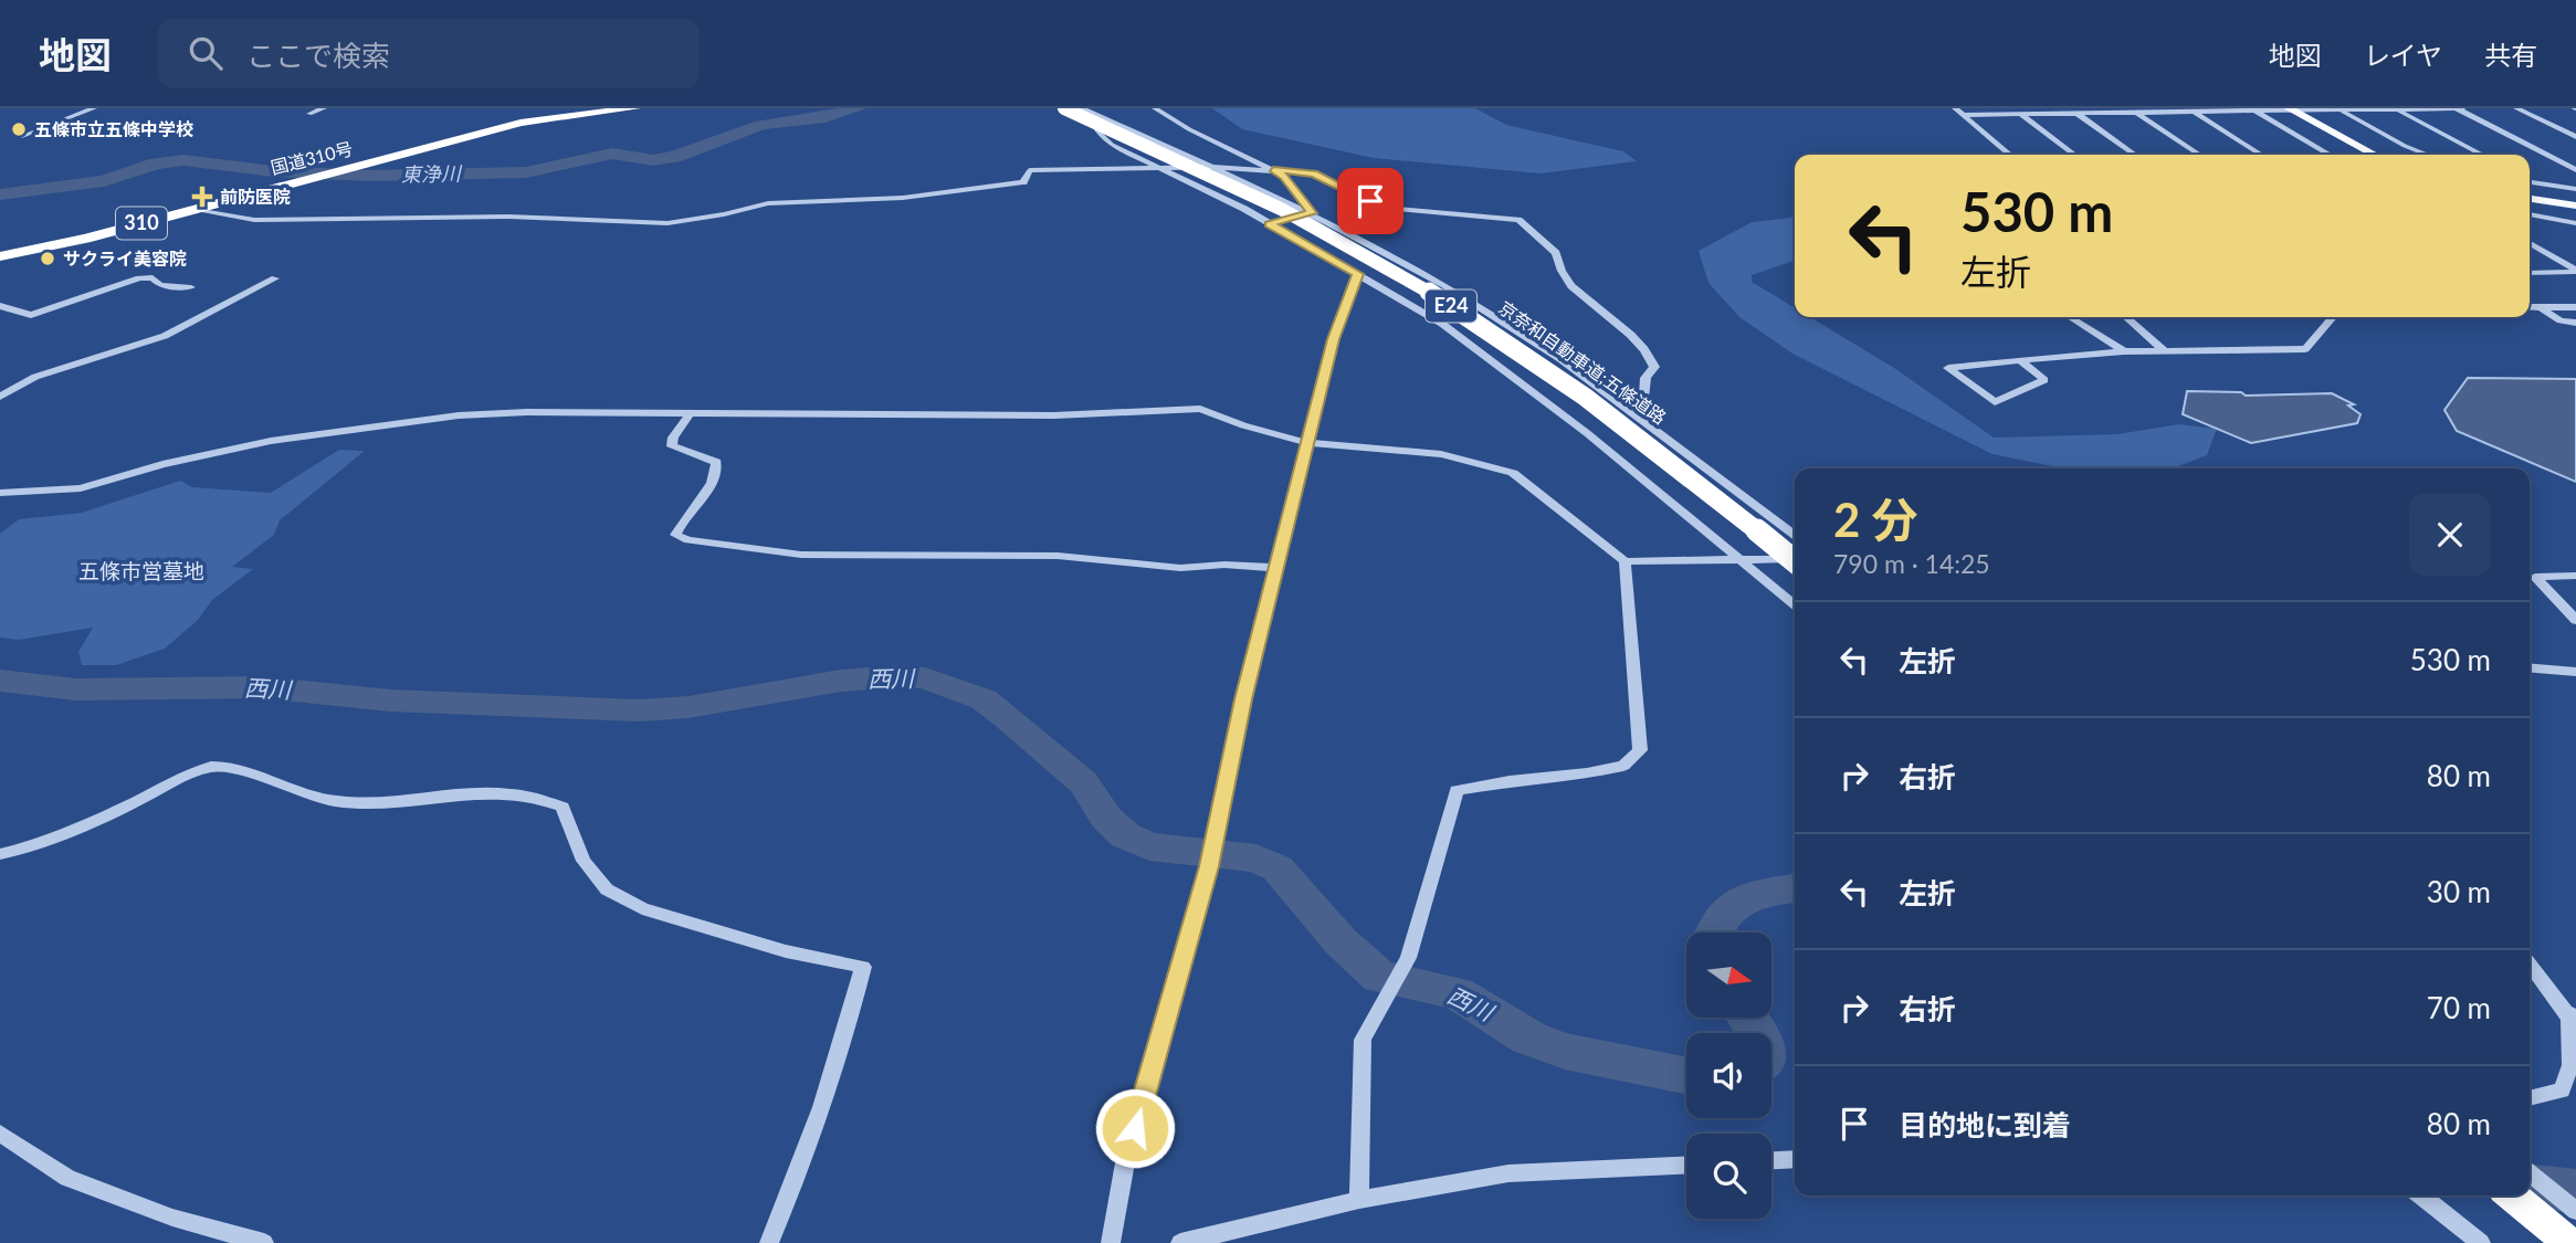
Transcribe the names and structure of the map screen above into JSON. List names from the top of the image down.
{
  "streets": {
    "highway": [
      "国道310号",
      "310",
      "E24",
      "京奈和自動車道;五條道路"
    ]
  },
  "water": ["東浄川", "西川"],
  "parks": ["五條市営墓地"],
  "places": {
    "other": ["五條市立五條中学校", "サクライ美容院"],
    "health": ["前防医院"]
  },
  "north": "right",
  "page": {
    "header": "地図",
    "search": "ここで検索",
    "nav": ["地図", "レイヤ", "共有"],
    "turn": ["530 m", "左折"],
    "heading": ["2 分", "790 m · 14:25"],
    "list": [
      {
        "name": "左折",
        "value": "530 m"
      },
      {
        "name": "右折",
        "value": "80 m"
      },
      {
        "name": "左折",
        "value": "30 m"
      },
      {
        "name": "右折",
        "value": "70 m"
      },
      {
        "name": "目的地に到着",
        "value": "80 m"
      }
    ]
  }
}
